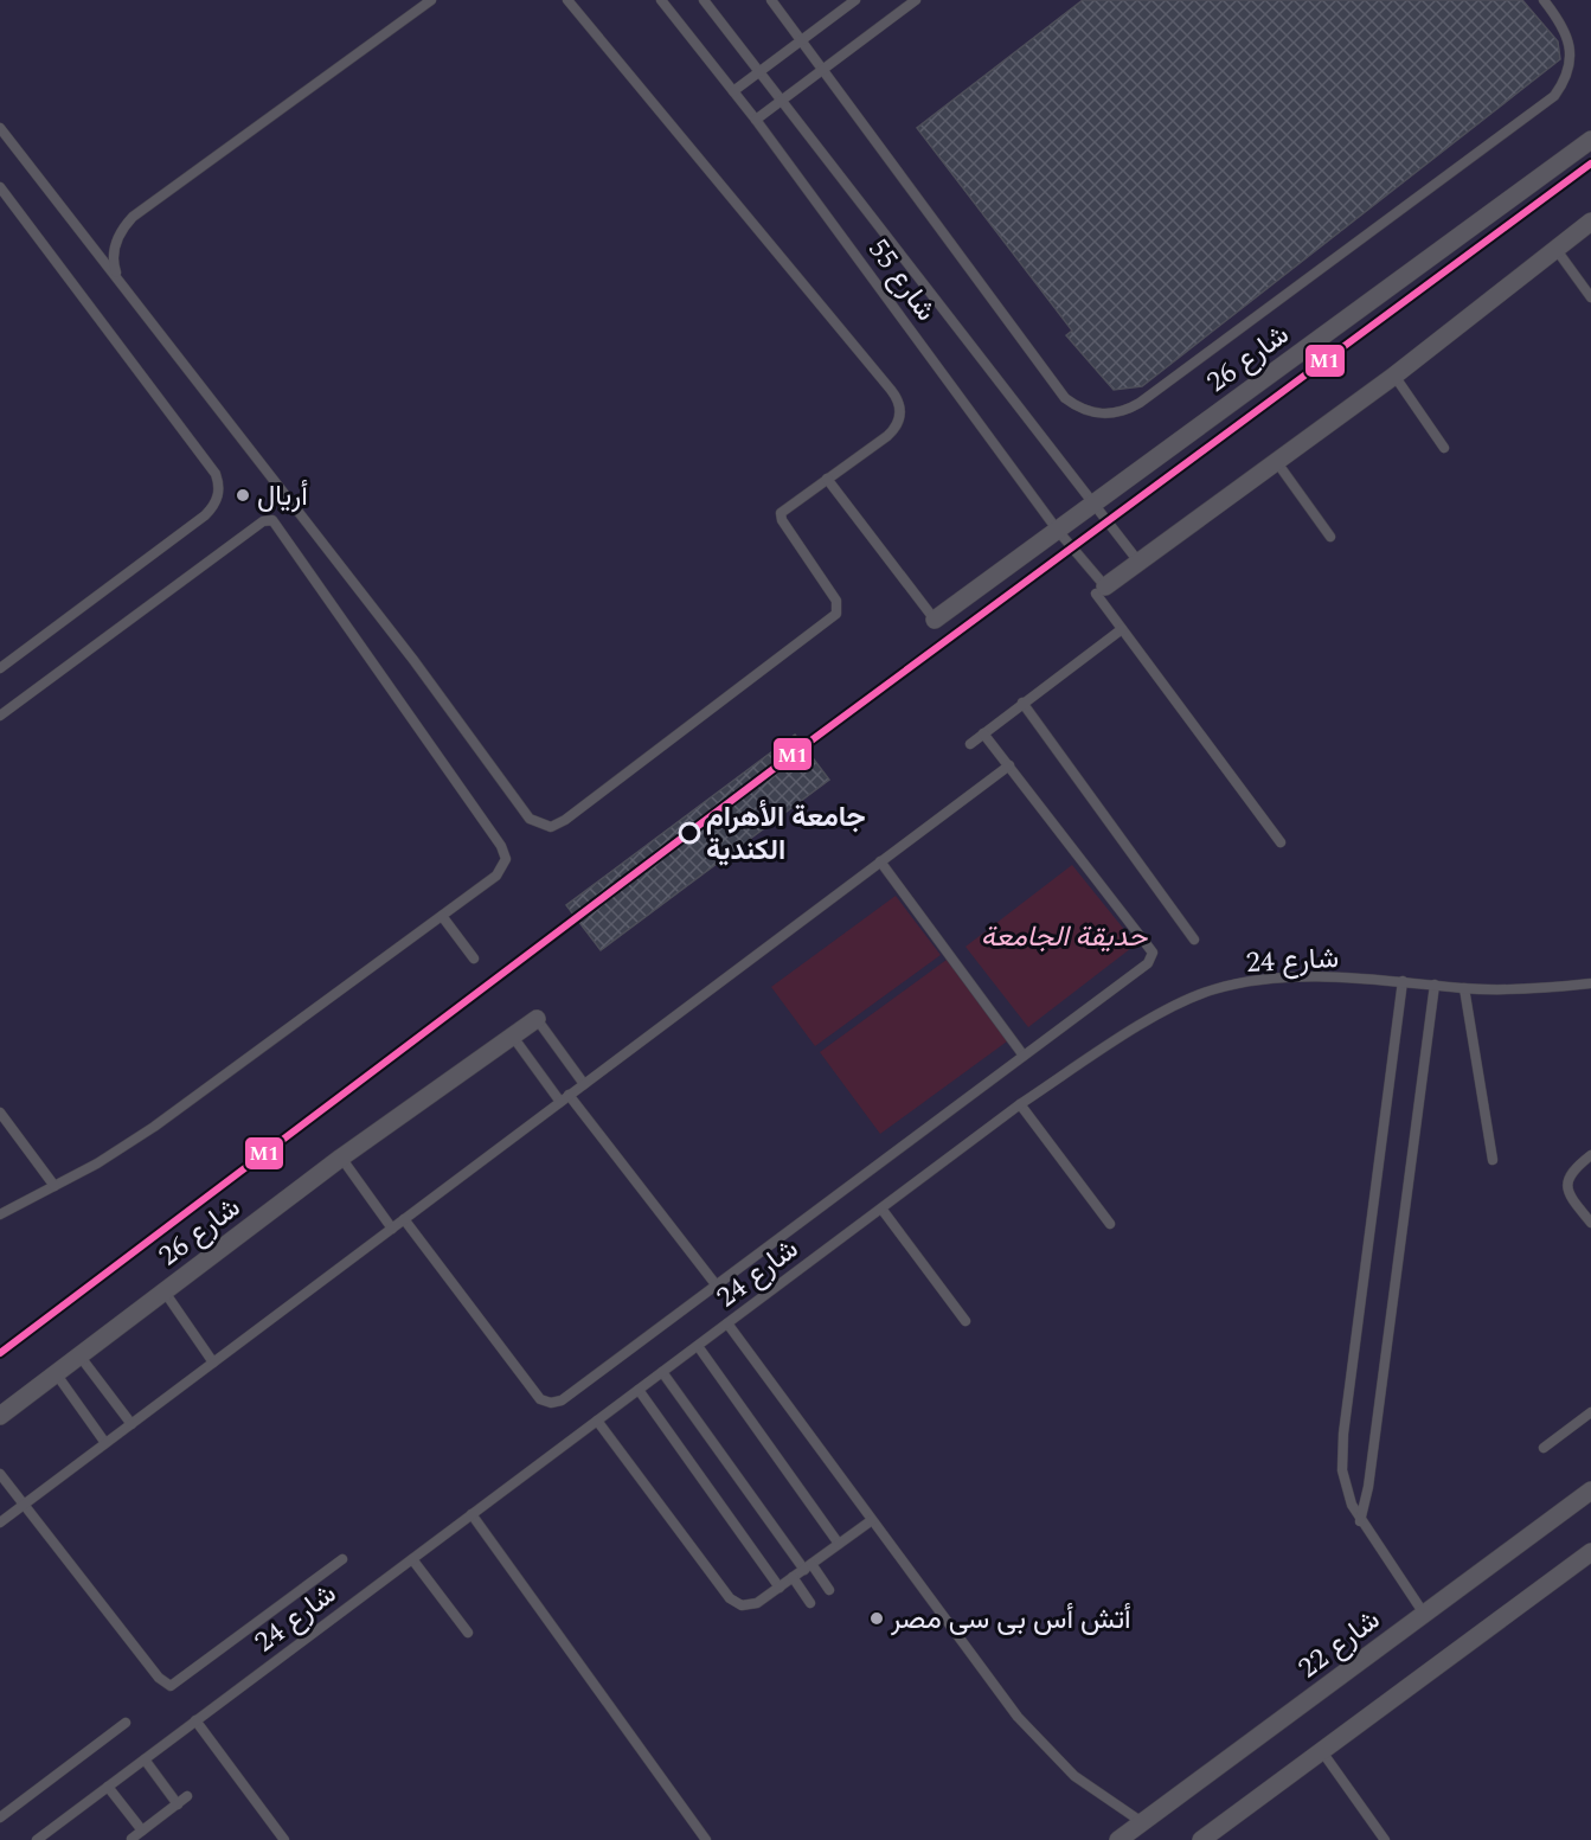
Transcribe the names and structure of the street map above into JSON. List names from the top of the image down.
{
  "streets": {
    "street": ["شارع 26", "شارع 22"],
    "lane": ["شارع 55", "شارع 24"]
  },
  "crossings": [
    ["شارع 55", "شارع 26"]
  ],
  "parks": ["حديقة الجامعة"],
  "places": ["أريال", "جامعة الأهرام الكندية", "أتش أس بى سى مصر"],
  "lines": ["transit line M1"]
}
